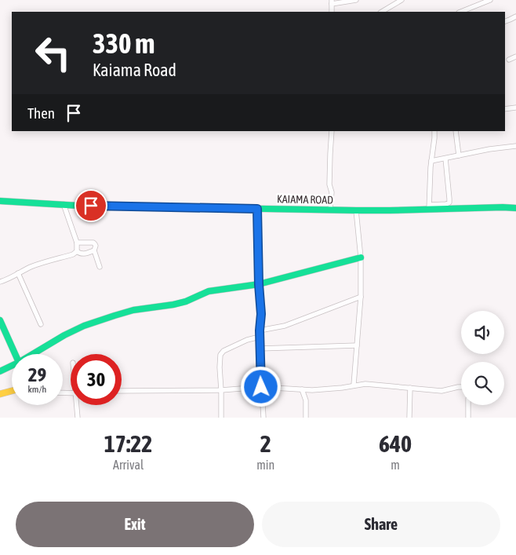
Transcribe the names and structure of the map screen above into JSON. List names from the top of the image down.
{
  "streets": {
    "main road": ["KAIAMA ROAD"]
  },
  "page": {
    "turn": ["330 m", "Kaiama Road"],
    "then": "Then",
    "speed": "29 km/h",
    "limit": "30",
    "eta": [
      "17:22",
      "Arrival",
      "2",
      "min",
      "640",
      "m"
    ],
    "buttons": ["Exit", "Share"]
  }
}
